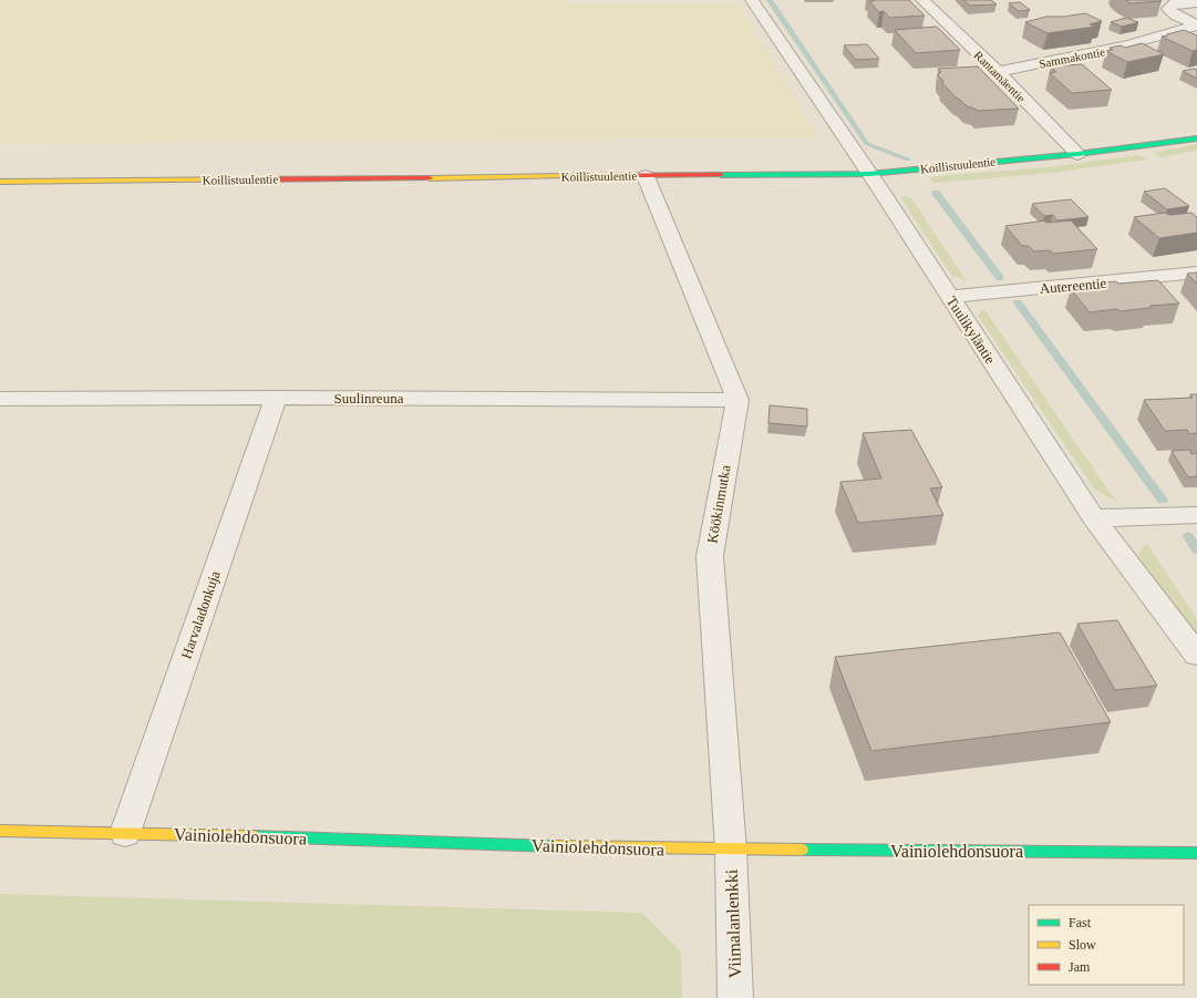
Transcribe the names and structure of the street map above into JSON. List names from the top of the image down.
{
  "streets": {
    "street": [
      "Sammakontie",
      "Rantamäentie",
      "Koillistuulentie",
      "Autereentie",
      "Tuulikyläntie",
      "Suulinreuna",
      "Köökinmutka",
      "Harvaladonkuja",
      "Vainiolehdonsuora",
      "Viimalanlenkki"
    ]
  },
  "crossings": [
    ["Sammakontie", "Rantamäentie"],
    ["Rantamäentie", "Koillistuulentie"],
    ["Koillistuulentie", "Tuulikyläntie"],
    ["Autereentie", "Tuulikyläntie"],
    ["Suulinreuna", "Köökinmutka"],
    ["Suulinreuna", "Harvaladonkuja"],
    ["Köökinmutka", "Vainiolehdonsuora"],
    ["Köökinmutka", "Viimalanlenkki"],
    ["Harvaladonkuja", "Vainiolehdonsuora"],
    ["Vainiolehdonsuora", "Viimalanlenkki"]
  ],
  "legend": ["Fast", "Slow", "Jam"]
}
